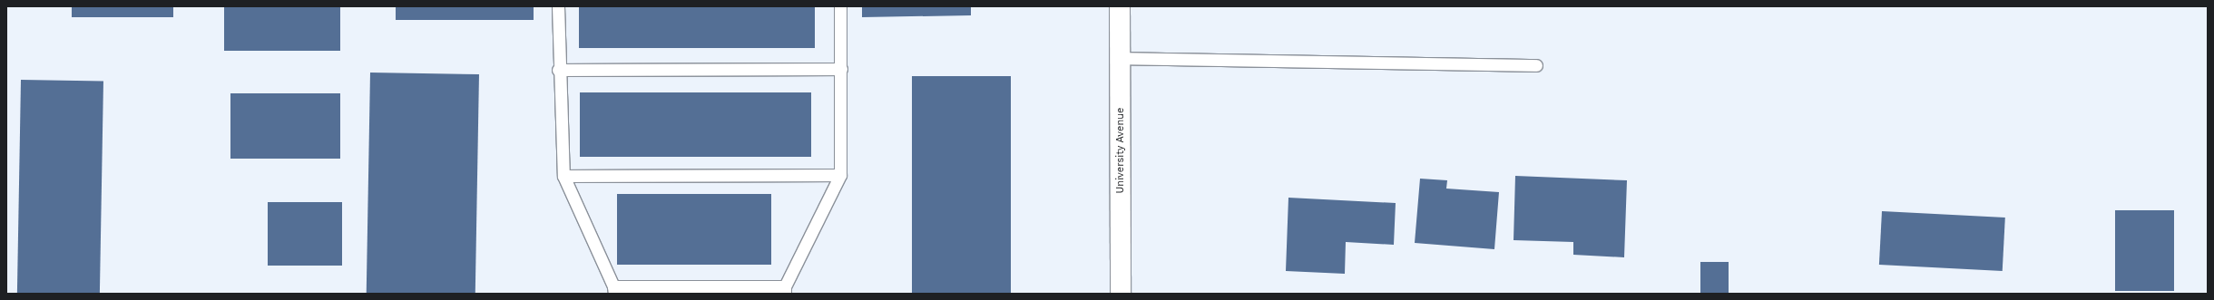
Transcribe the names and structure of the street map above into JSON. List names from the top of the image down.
{
  "streets": {
    "street": ["University Avenue"]
  }
}
